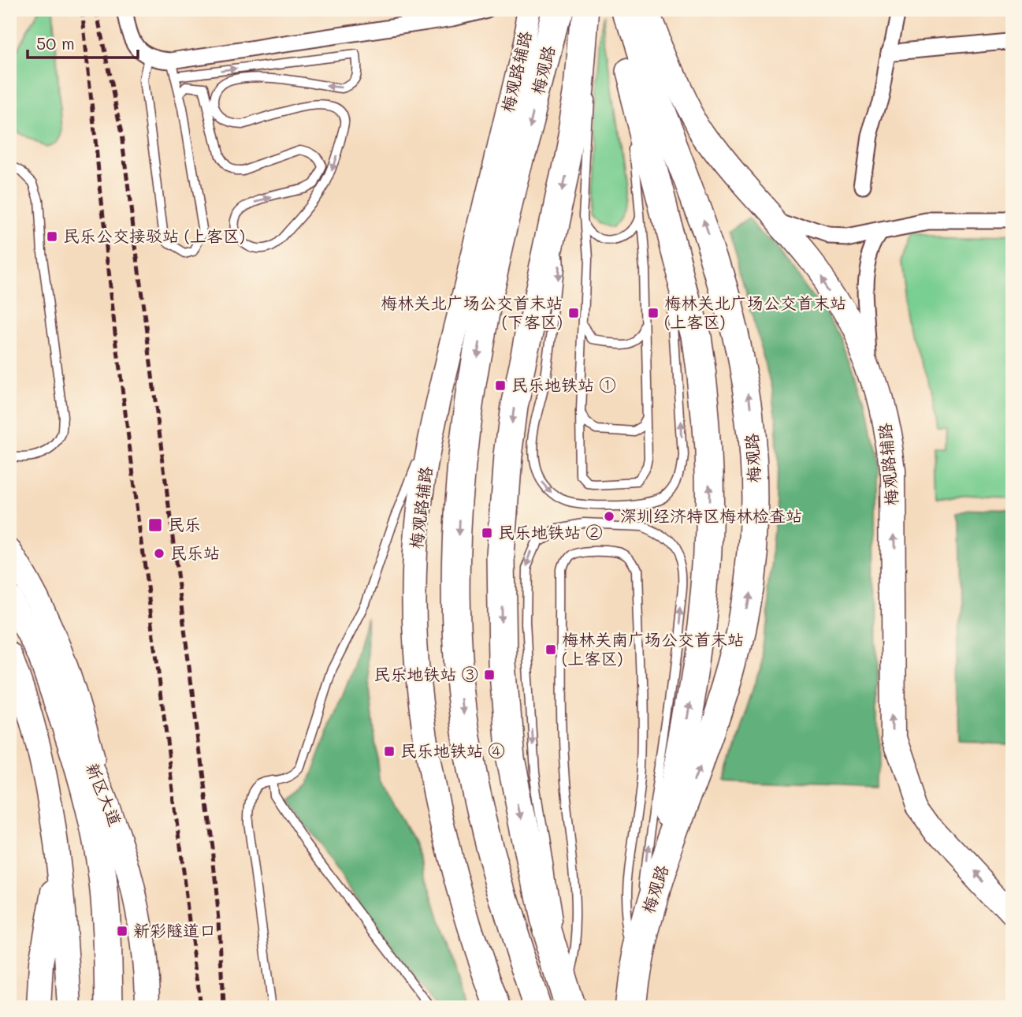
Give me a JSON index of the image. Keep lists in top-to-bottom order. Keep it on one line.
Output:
{"streets":{"highway":["梅观路"],"main road":["梅观路辅路","新区大道"]},"one_way":["梅观路辅路"],"places":{"transit":["民乐公交接驳站 (上客区)","梅林关北广场公交首末站 (下客区)","梅林关北广场公交首末站 (上客区)","民乐地铁站 ①","民乐","民乐地铁站 ②","梅林关南广场公交首末站 (上客区)","民乐地铁站 ③","民乐地铁站 ④","新彩隧道口"],"other":["深圳经济特区梅林检查站","民乐站"]},"scale_bar":"50 m"}
